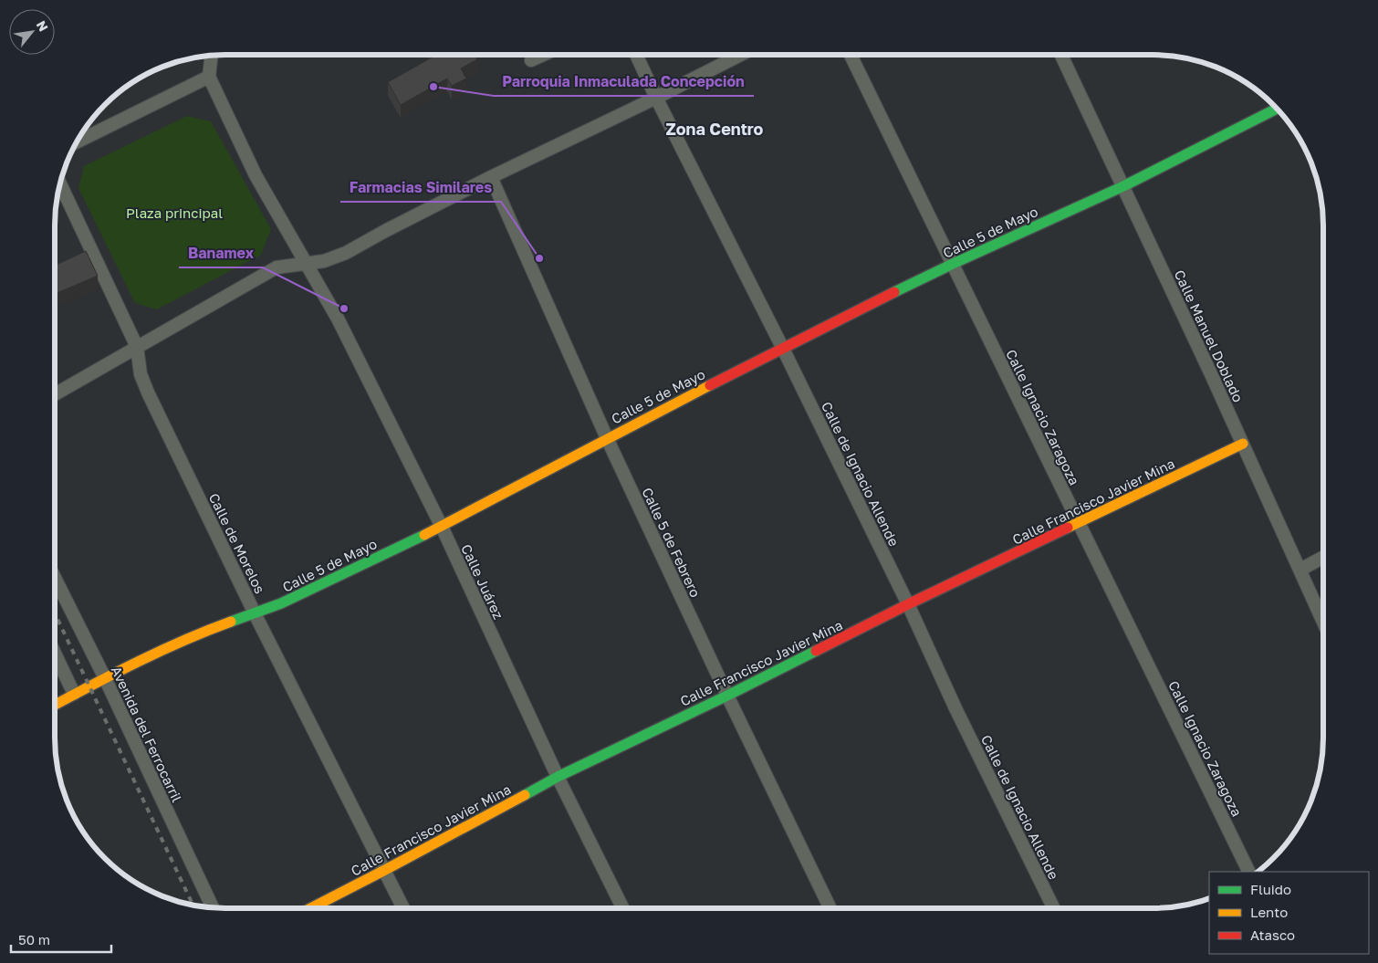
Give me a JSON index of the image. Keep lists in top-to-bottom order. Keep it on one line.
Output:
{"streets":{"street":["Calle 5 de Mayo","Calle Manuel Doblado","Calle Ignacio Zaragoza","Calle de Ignacio Allende","Calle Francisco Javier Mina","Calle 5 de Febrero","Calle de Morelos","Calle Juárez","Avenida del Ferrocarril"]},"crossings":[["Calle 5 de Mayo","Calle Manuel Doblado"],["Calle 5 de Mayo","Calle Ignacio Zaragoza"],["Calle 5 de Mayo","Calle de Ignacio Allende"],["Calle 5 de Mayo","Calle 5 de Febrero"],["Calle 5 de Mayo","Calle de Morelos"],["Calle 5 de Mayo","Calle Juárez"],["Calle 5 de Mayo","Avenida del Ferrocarril"],["Calle Manuel Doblado","Calle Francisco Javier Mina"],["Calle Ignacio Zaragoza","Calle Francisco Javier Mina"],["Calle de Ignacio Allende","Calle Francisco Javier Mina"],["Calle Francisco Javier Mina","Calle 5 de Febrero"],["Calle Francisco Javier Mina","Calle de Morelos"],["Calle Francisco Javier Mina","Calle Juárez"]],"districts":["Zona Centro"],"parks":["Plaza principal"],"places":["Parroquia Inmaculada Concepción","Farmacias Similares","Banamex"],"legend":["Fluido","Lento","Atasco"],"scale_bar":"50 m","north":"top right"}
